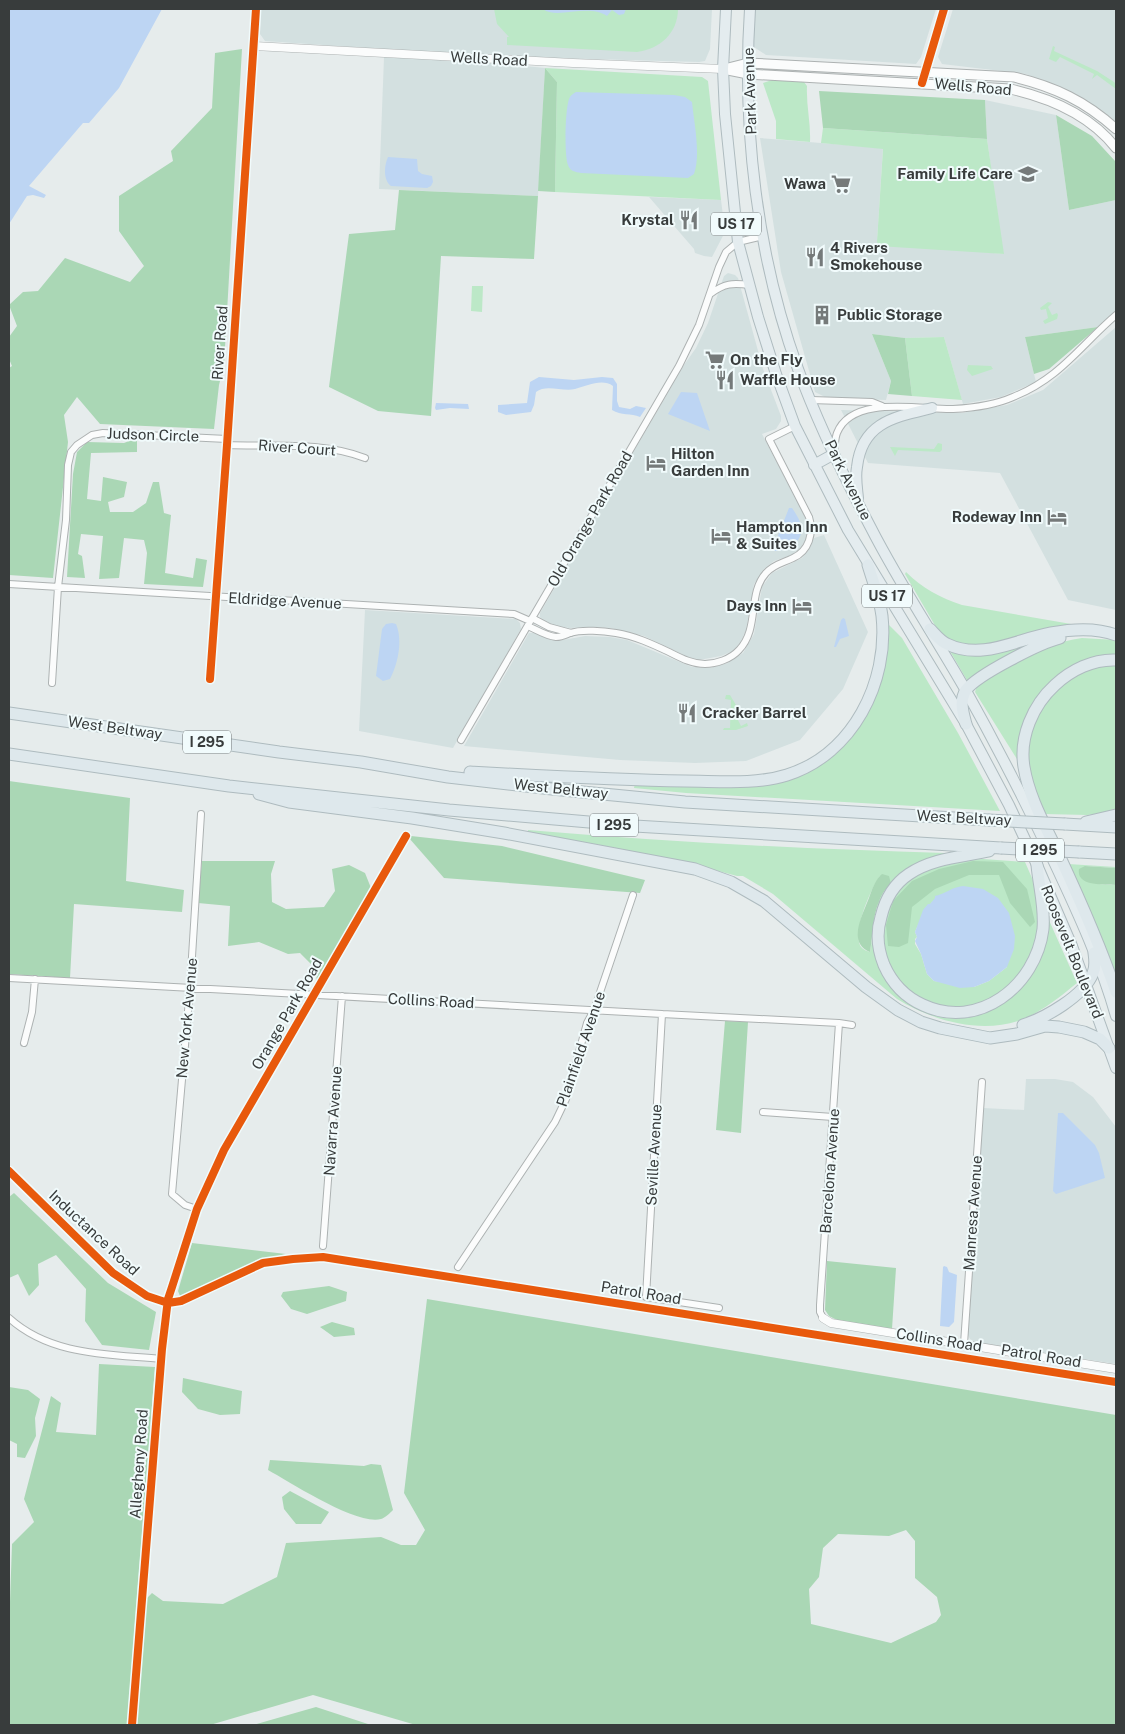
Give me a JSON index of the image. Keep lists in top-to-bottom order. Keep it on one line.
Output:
{"streets":{"highway":["Park Avenue","US 17","West Beltway","I 295","Roosevelt Boulevard"],"main road":["Wells Road"],"street":["River Road","Judson Circle","River Court","Old Orange Park Road","Eldridge Avenue","Collins Road","Orange Park Road","New York Avenue","Plainfield Avenue","Navarra Avenue","Seville Avenue","Barcelona Avenue","Manresa Avenue","Inductance Road","Patrol Road","Allegheny Road"]},"crossings":[["Wells Road","Park Avenue"],["Wells Road","River Road"],["Park Avenue","US 17"],["Park Avenue","Old Orange Park Road"],["Park Avenue","Eldridge Avenue"],["Park Avenue","Roosevelt Boulevard"],["US 17","Roosevelt Boulevard"],["River Road","Judson Circle"],["River Road","River Court"],["River Road","Eldridge Avenue"],["Judson Circle","River Court"],["Judson Circle","Eldridge Avenue"],["Old Orange Park Road","Eldridge Avenue"],["Collins Road","Orange Park Road"],["Collins Road","New York Avenue"],["Collins Road","Plainfield Avenue"],["Collins Road","Navarra Avenue"],["Collins Road","Seville Avenue"],["Collins Road","Barcelona Avenue"],["Collins Road","Manresa Avenue"],["Orange Park Road","New York Avenue"],["Orange Park Road","Allegheny Road"],["New York Avenue","Allegheny Road"],["Inductance Road","Patrol Road"],["Inductance Road","Allegheny Road"],["Patrol Road","Allegheny Road"]],"places":{"school or university":["Family Life Care"],"supermarket":["Wawa","On the Fly"],"restaurant":["Krystal","4 Rivers Smokehouse","Waffle House","Cracker Barrel"],"building":["Public Storage"],"hotel":["Hilton Garden Inn","Rodeway Inn","Hampton Inn & Suites","Days Inn"]}}
